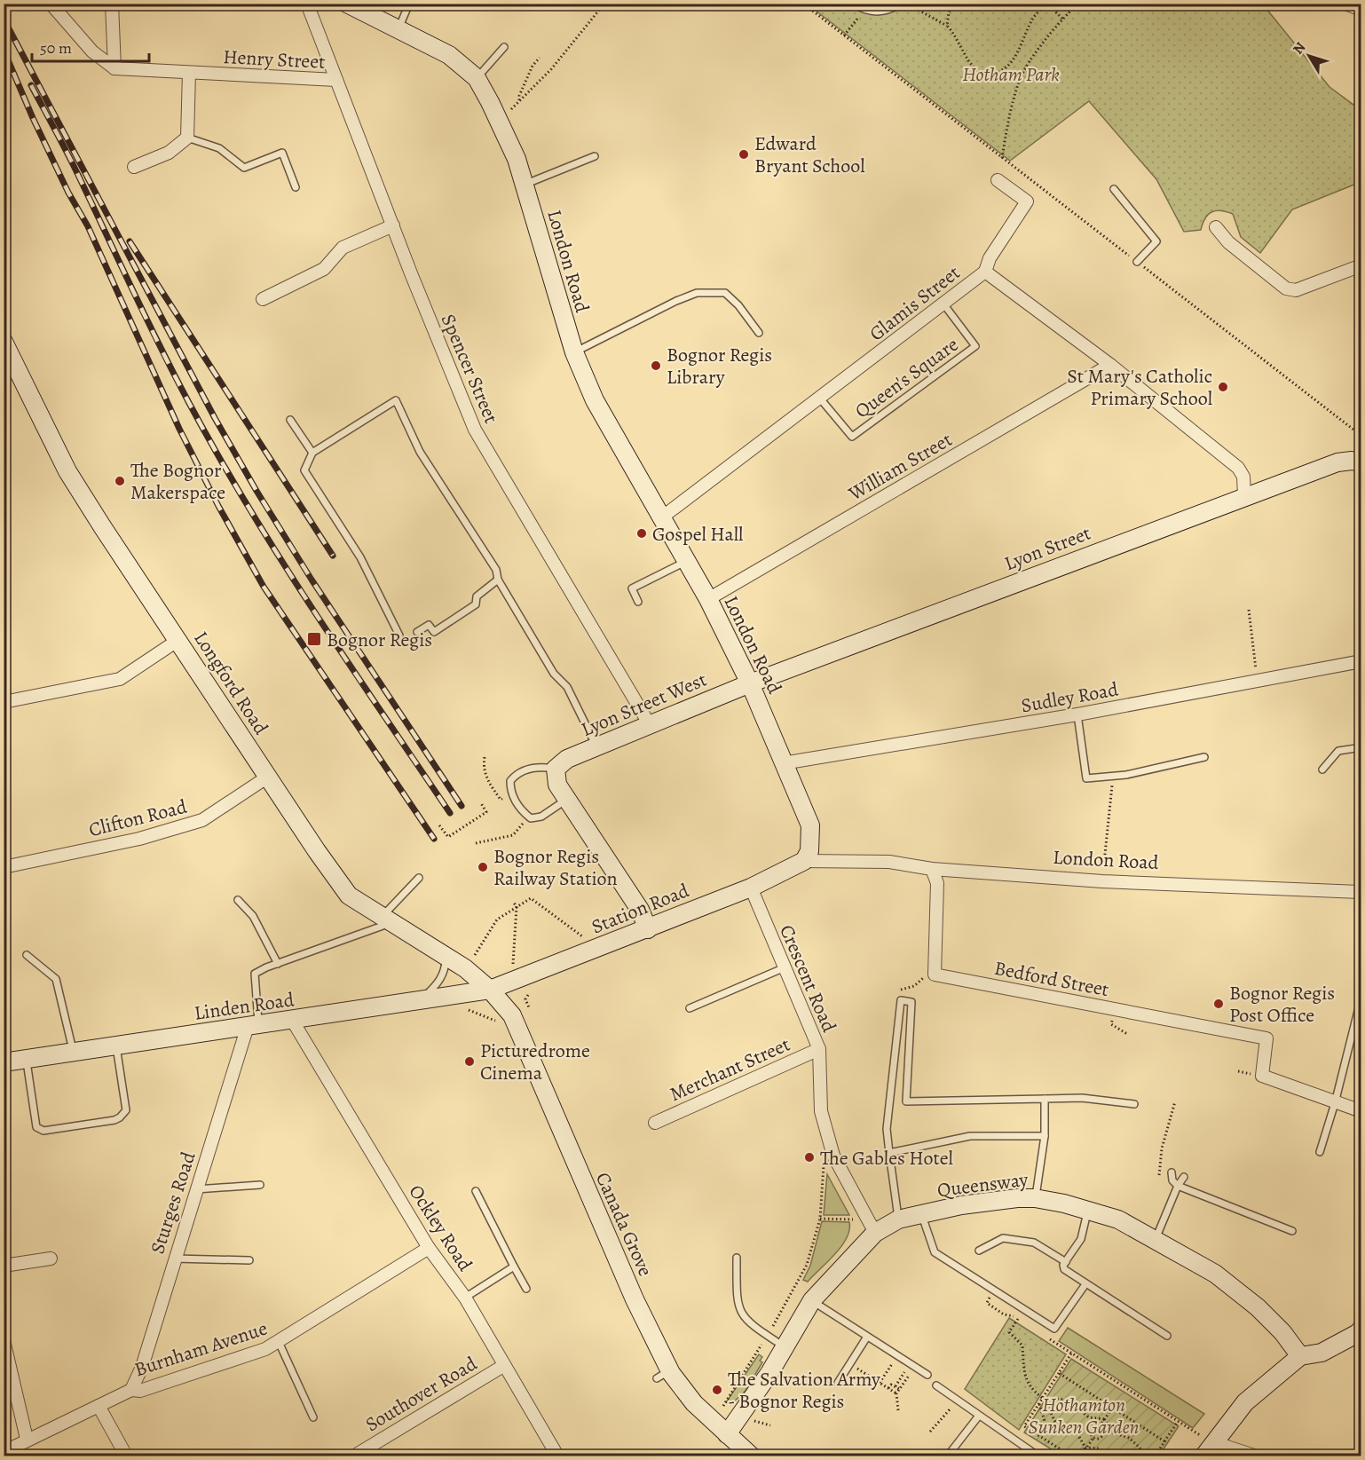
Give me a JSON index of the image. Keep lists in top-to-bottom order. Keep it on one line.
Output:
{"streets":{"street":["Henry Street","London Road","Glamis Street","Spencer Street","William Street","Lyon Street","Longford Road","Sudley Road","Lyon Street West","Clifton Road","Station Road","Crescent Road","Bedford Street","Linden Road","Merchant Street","Queensway","Sturges Road","Canada Grove","Ockley Road","Burnham Avenue","Southover Road"],"lane":["Queen's Square"]},"crossings":[["Henry Street","Spencer Street"],["London Road","Glamis Street"],["London Road","William Street"],["London Road","Lyon Street"],["London Road","Sudley Road"],["London Road","Lyon Street West"],["London Road","Station Road"],["London Road","Bedford Street"],["Glamis Street","Queen's Square"],["Glamis Street","William Street"],["Glamis Street","Lyon Street"],["Spencer Street","Lyon Street West"],["Lyon Street","Lyon Street West"],["Longford Road","Clifton Road"],["Longford Road","Station Road"],["Longford Road","Linden Road"],["Longford Road","Canada Grove"],["Station Road","Crescent Road"],["Station Road","Linden Road"],["Station Road","Canada Grove"],["Crescent Road","Merchant Street"],["Crescent Road","Queensway"],["Linden Road","Sturges Road"],["Linden Road","Canada Grove"],["Linden Road","Ockley Road"],["Queensway","Canada Grove"],["Sturges Road","Burnham Avenue"],["Ockley Road","Burnham Avenue"],["Ockley Road","Southover Road"]],"parks":["Hotham Park","Hothamton Sunken Garden"],"places":{"other":["Edward Bryant School","Bognor Regis Library","St Mary's Catholic Primary School","The Bognor Makerspace","Gospel Hall","Bognor Regis Railway Station","Bognor Regis Post Office","Picturedrome Cinema","The Gables Hotel","The Salvation Army - Bognor Regis"],"transit":["Bognor Regis"]},"scale_bar":"50 m","north":"top left"}
